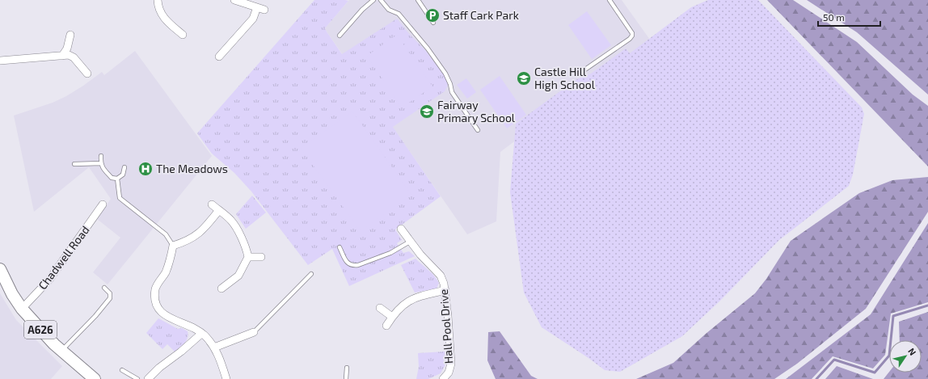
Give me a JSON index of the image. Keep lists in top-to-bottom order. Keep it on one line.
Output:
{"streets":{"main road":["A626"],"street":["Chadwell Road","Hall Pool Drive"]},"crossings":[["Chadwell Road","A626"]],"places":{"parking":["Staff Cark Park"],"school or university":["Castle Hill High School","Fairway Primary School"],"hospital":["The Meadows"]},"scale_bar":"50 m","north":"top right"}
